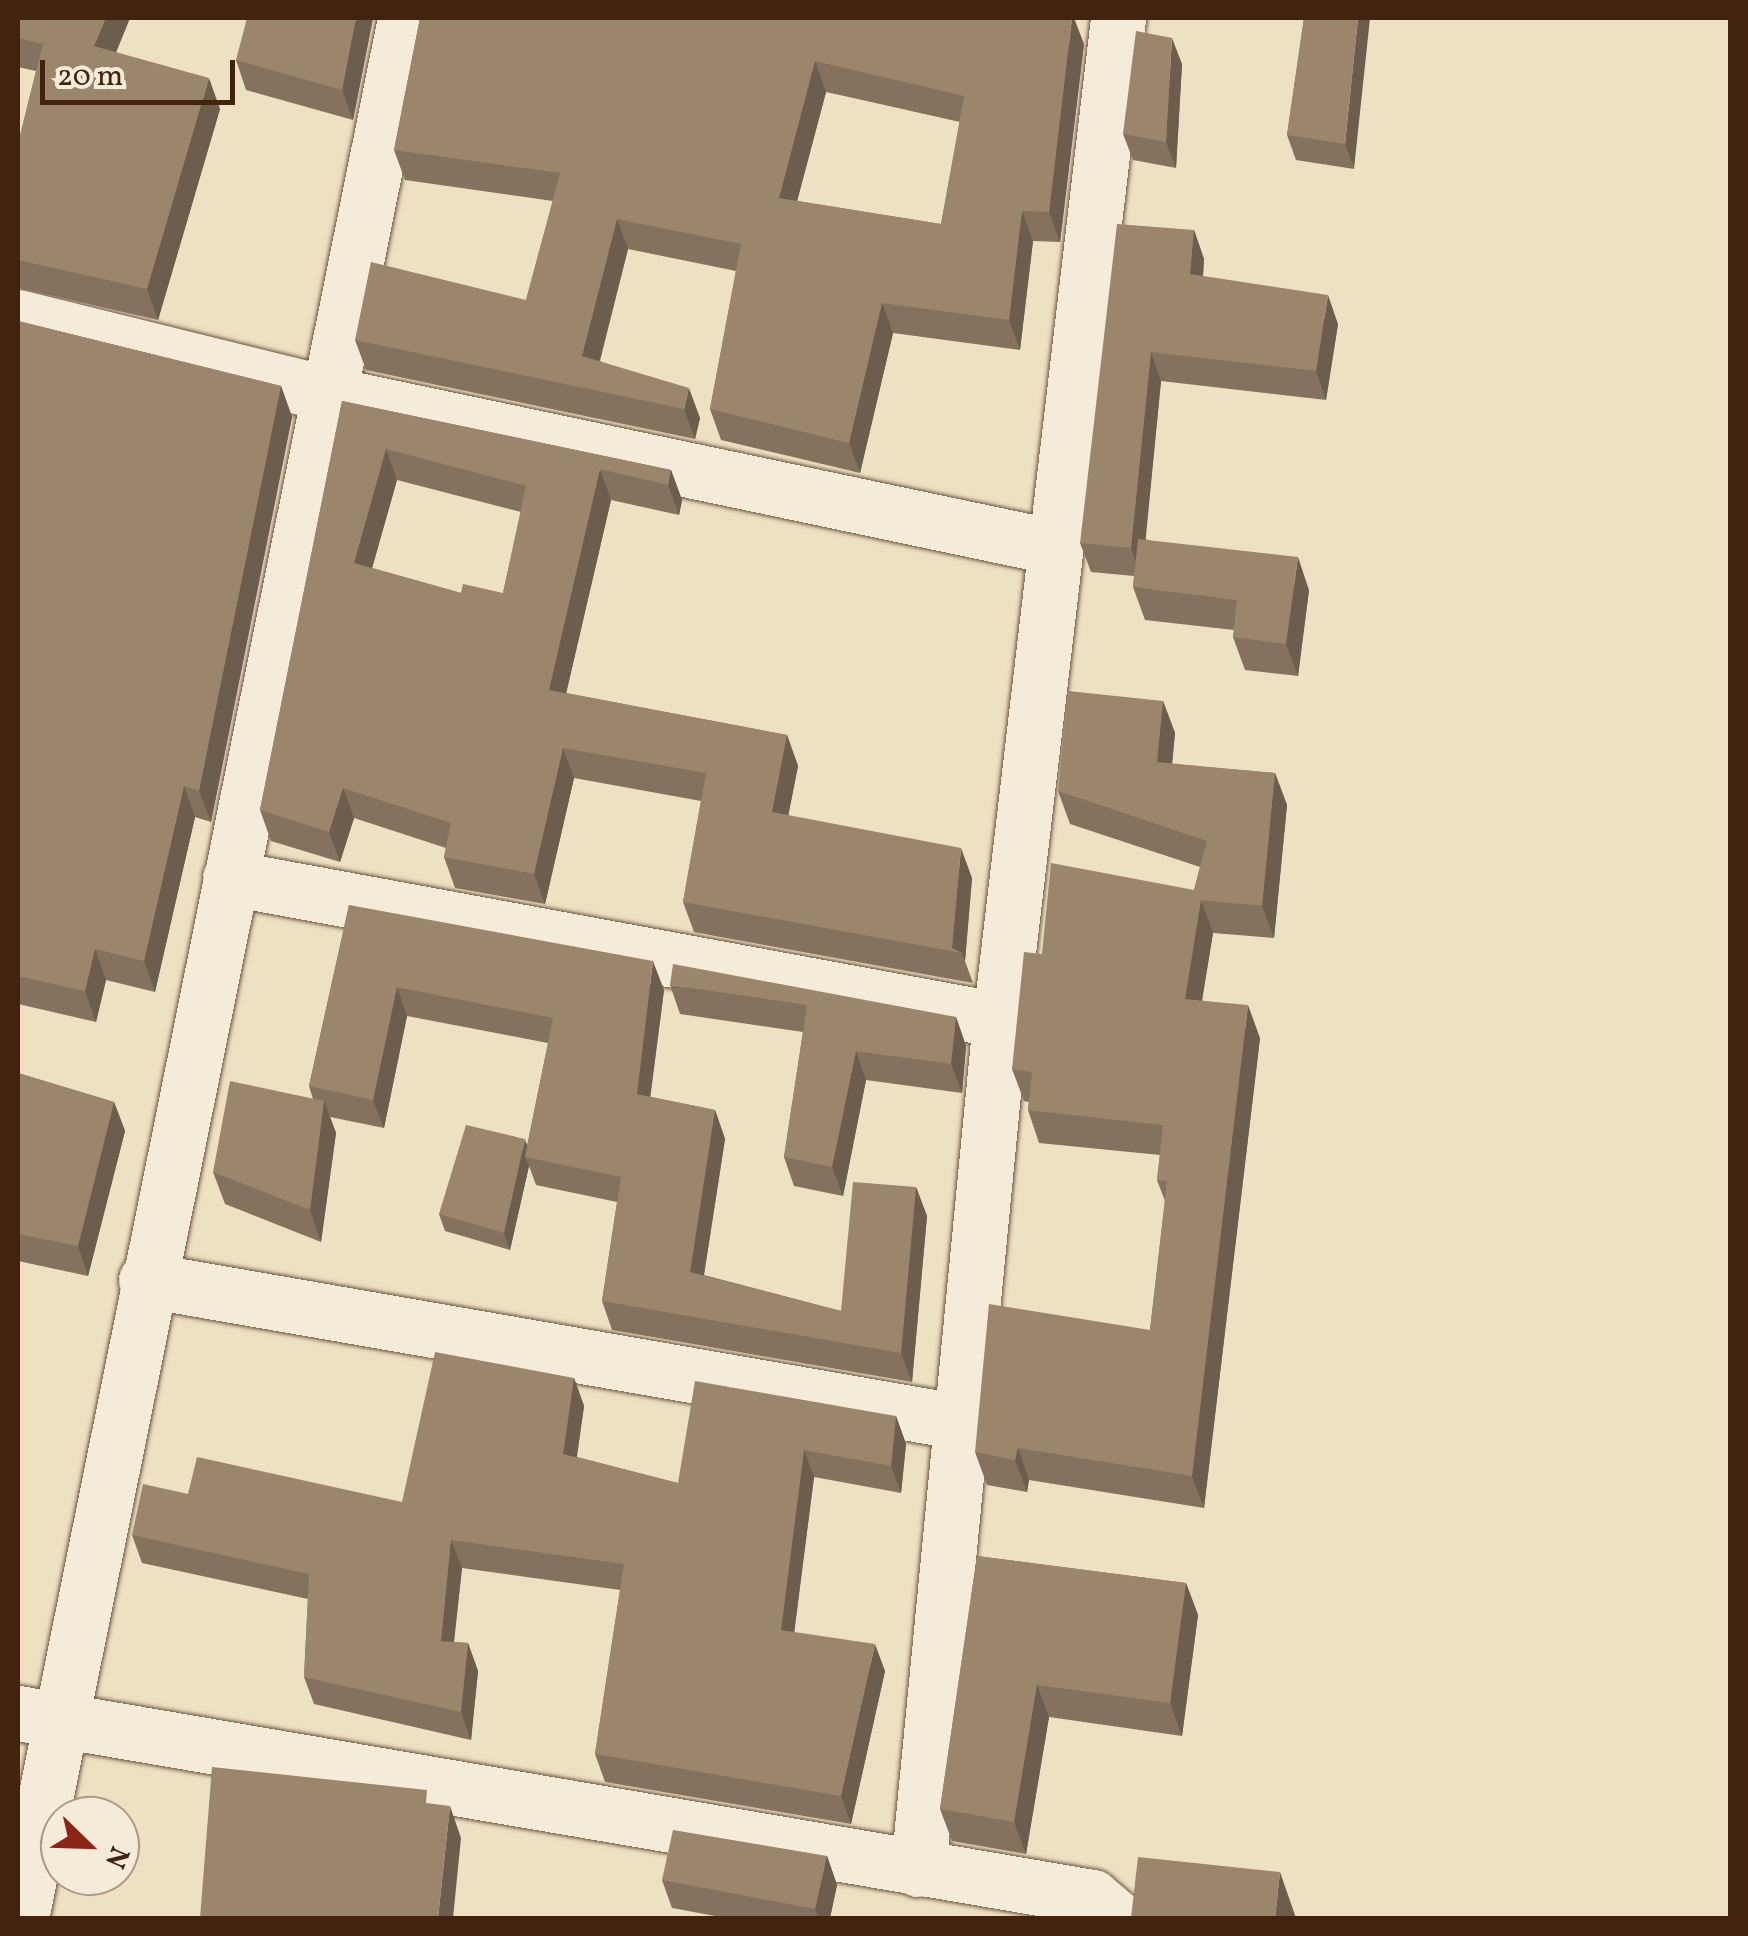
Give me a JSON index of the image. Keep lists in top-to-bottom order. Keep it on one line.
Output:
{"scale_bar":"20 m","north":"bottom right"}
